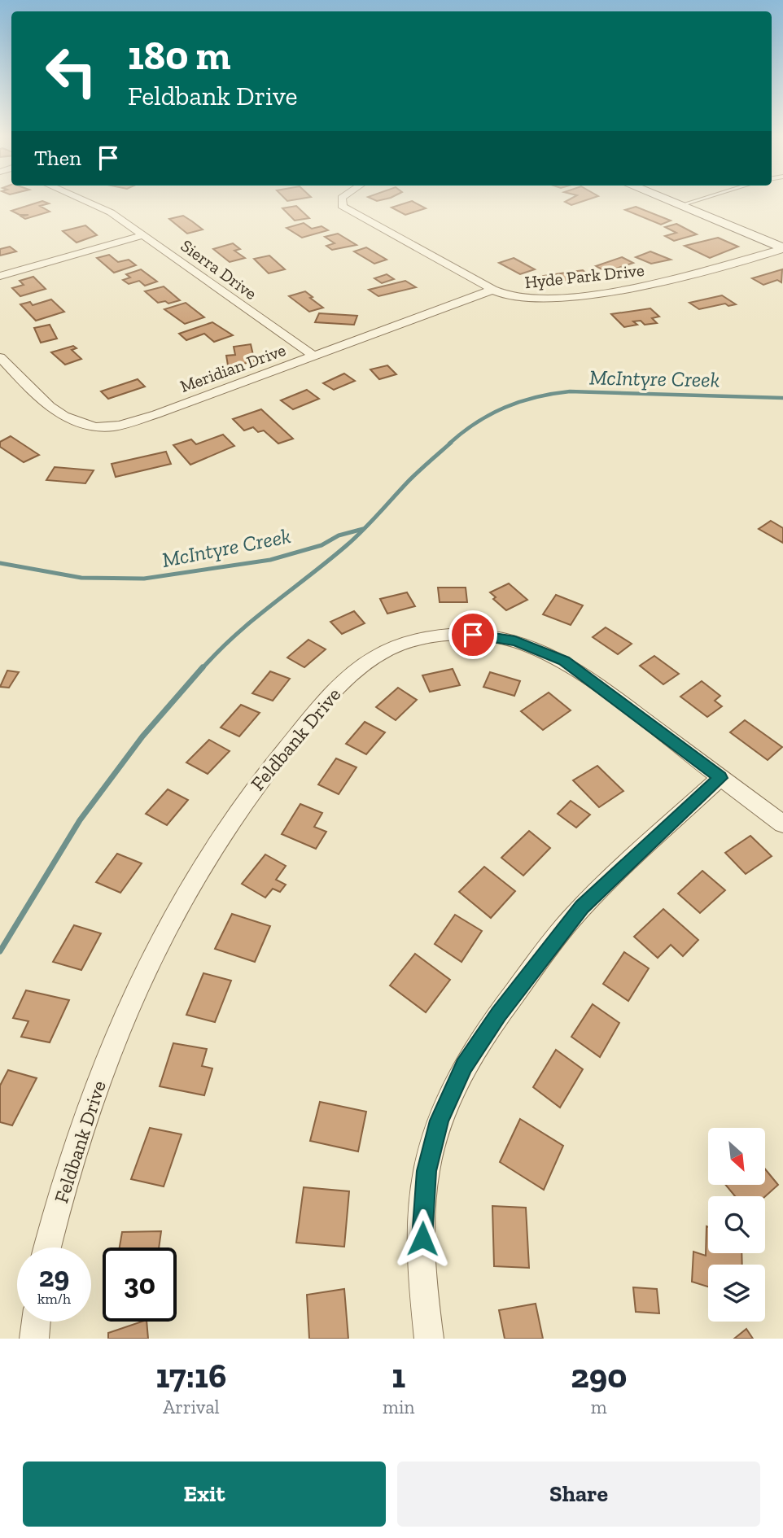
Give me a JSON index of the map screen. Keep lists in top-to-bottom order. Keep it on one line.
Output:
{"streets":{"street":["Sierra Drive","Hyde Park Drive","Meridian Drive","Feldbank Drive"]},"crossings":[["Sierra Drive","Meridian Drive"],["Hyde Park Drive","Meridian Drive"]],"water":["McIntyre Creek"],"north":"bottom right","page":{"turn":["180 m","Feldbank Drive"],"then":"Then","speed":"29 km/h","limit":"30","eta":["17:16","Arrival","1","min","290","m"],"buttons":["Exit","Share"]}}
